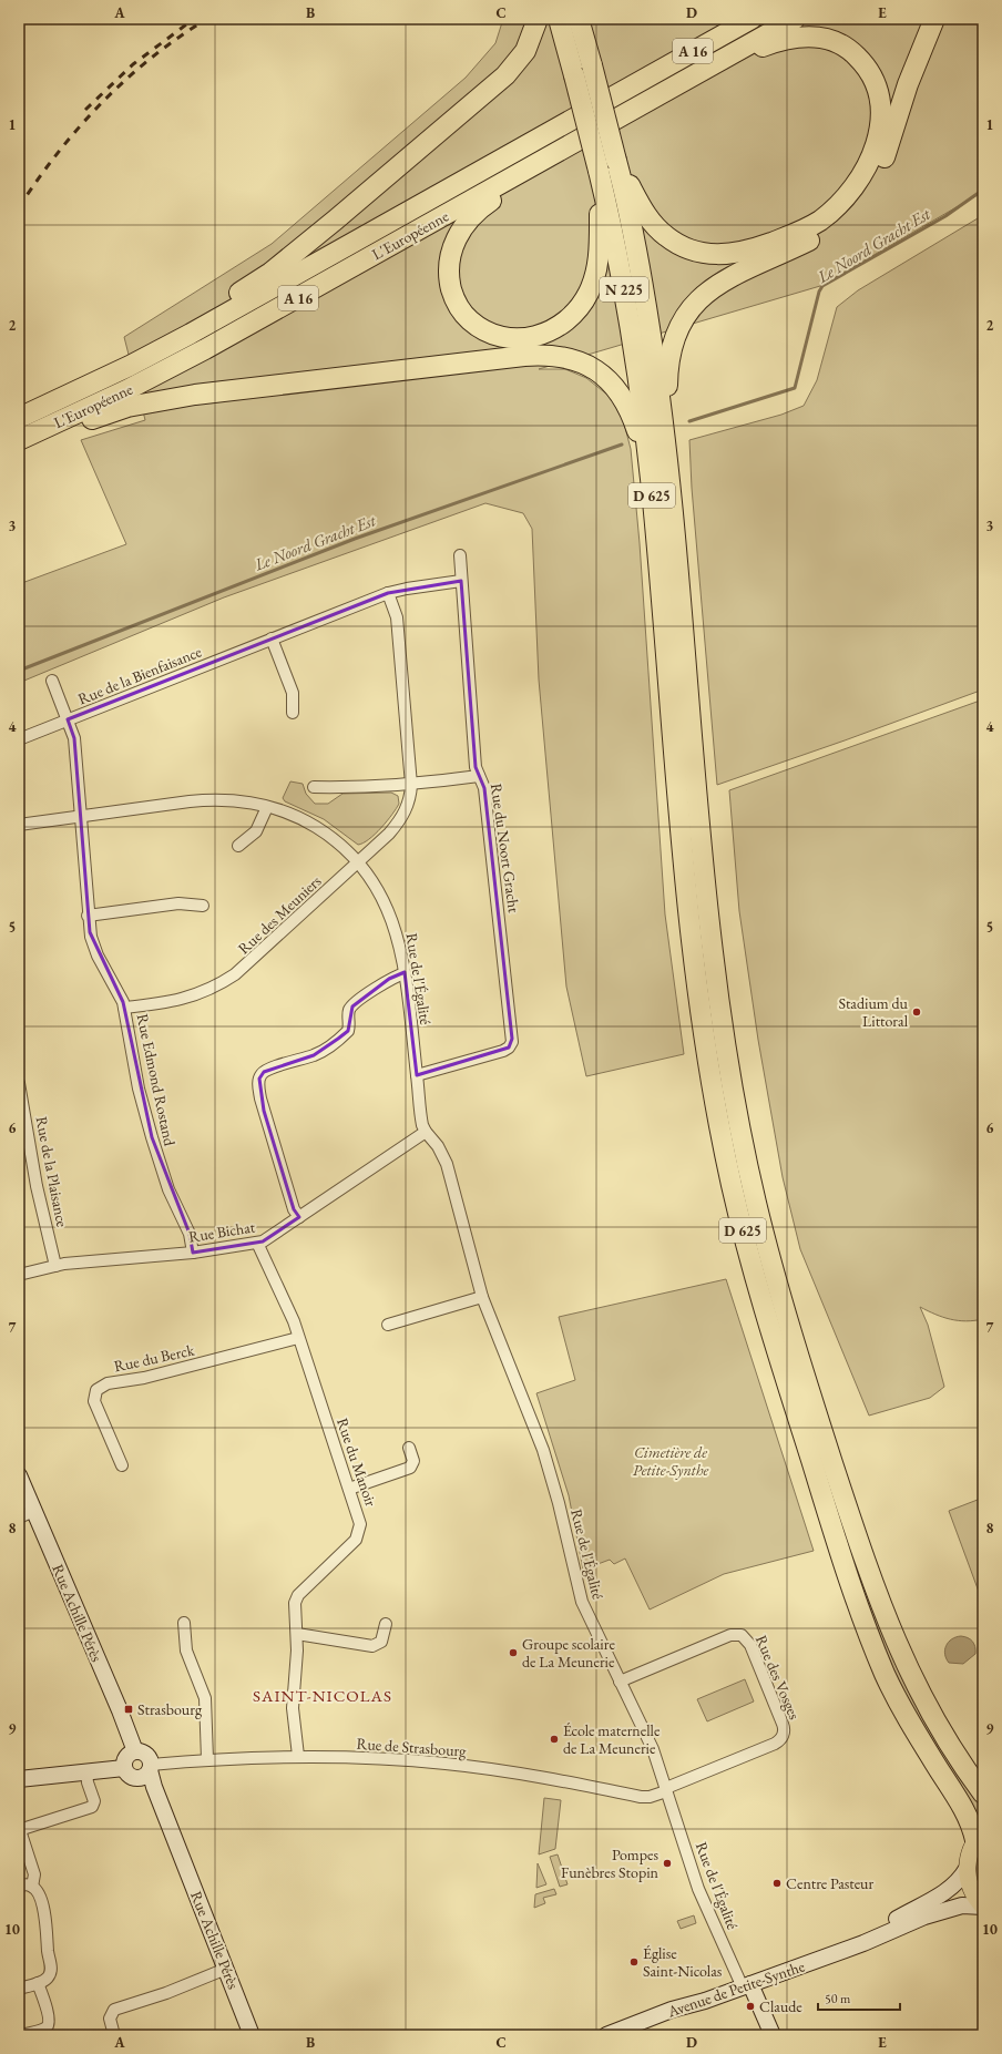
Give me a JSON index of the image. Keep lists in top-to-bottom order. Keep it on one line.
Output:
{"streets":{"highway":["A 16","L'Européenne","N 225","D 625"],"street":["Rue de la Bienfaisance","Rue du Noort Gracht","Rue des Meuniers","Rue de l'Égalité","Rue Edmond Rostand","Rue de la Plaisance","Rue Bichat","Rue du Berck","Rue du Manoir","Rue Achille Pérès","Rue des Vosges","Rue de Strasbourg","Avenue de Petite-Synthe"]},"crossings":[["N 225","D 625"],["Rue de la Bienfaisance","Rue du Noort Gracht"],["Rue de la Bienfaisance","Rue des Meuniers"],["Rue de la Bienfaisance","Rue Edmond Rostand"],["Rue du Noort Gracht","Rue de l'Égalité"],["Rue des Meuniers","Rue de l'Égalité"],["Rue des Meuniers","Rue Edmond Rostand"],["Rue de l'Égalité","Rue Edmond Rostand"],["Rue de l'Égalité","Rue Bichat"],["Rue de l'Égalité","Rue des Vosges"],["Rue de l'Égalité","Rue de Strasbourg"],["Rue de l'Égalité","Avenue de Petite-Synthe"],["Rue Edmond Rostand","Rue Bichat"],["Rue de la Plaisance","Rue Bichat"],["Rue Bichat","Rue du Manoir"],["Rue du Berck","Rue du Manoir"],["Rue du Manoir","Rue de Strasbourg"],["Rue Achille Pérès","Rue de Strasbourg"],["Rue des Vosges","Rue de Strasbourg"]],"districts":["SAINT-NICOLAS"],"water":["Le Noord Gracht Est"],"parks":["Cimetière de Petite-Synthe"],"places":{"other":["Stadium du Littoral","Groupe scolaire de La Meunerie","École maternelle de La Meunerie","Pompes Funèbres Stopin","Centre Pasteur","Église Saint-Nicolas","Claude"],"transit":["Strasbourg"]},"scale_bar":"50 m","grid":{"columns":["A","B","C","D","E"],"rows":["1","2","3","4","5","6","7","8","9","10"]}}
